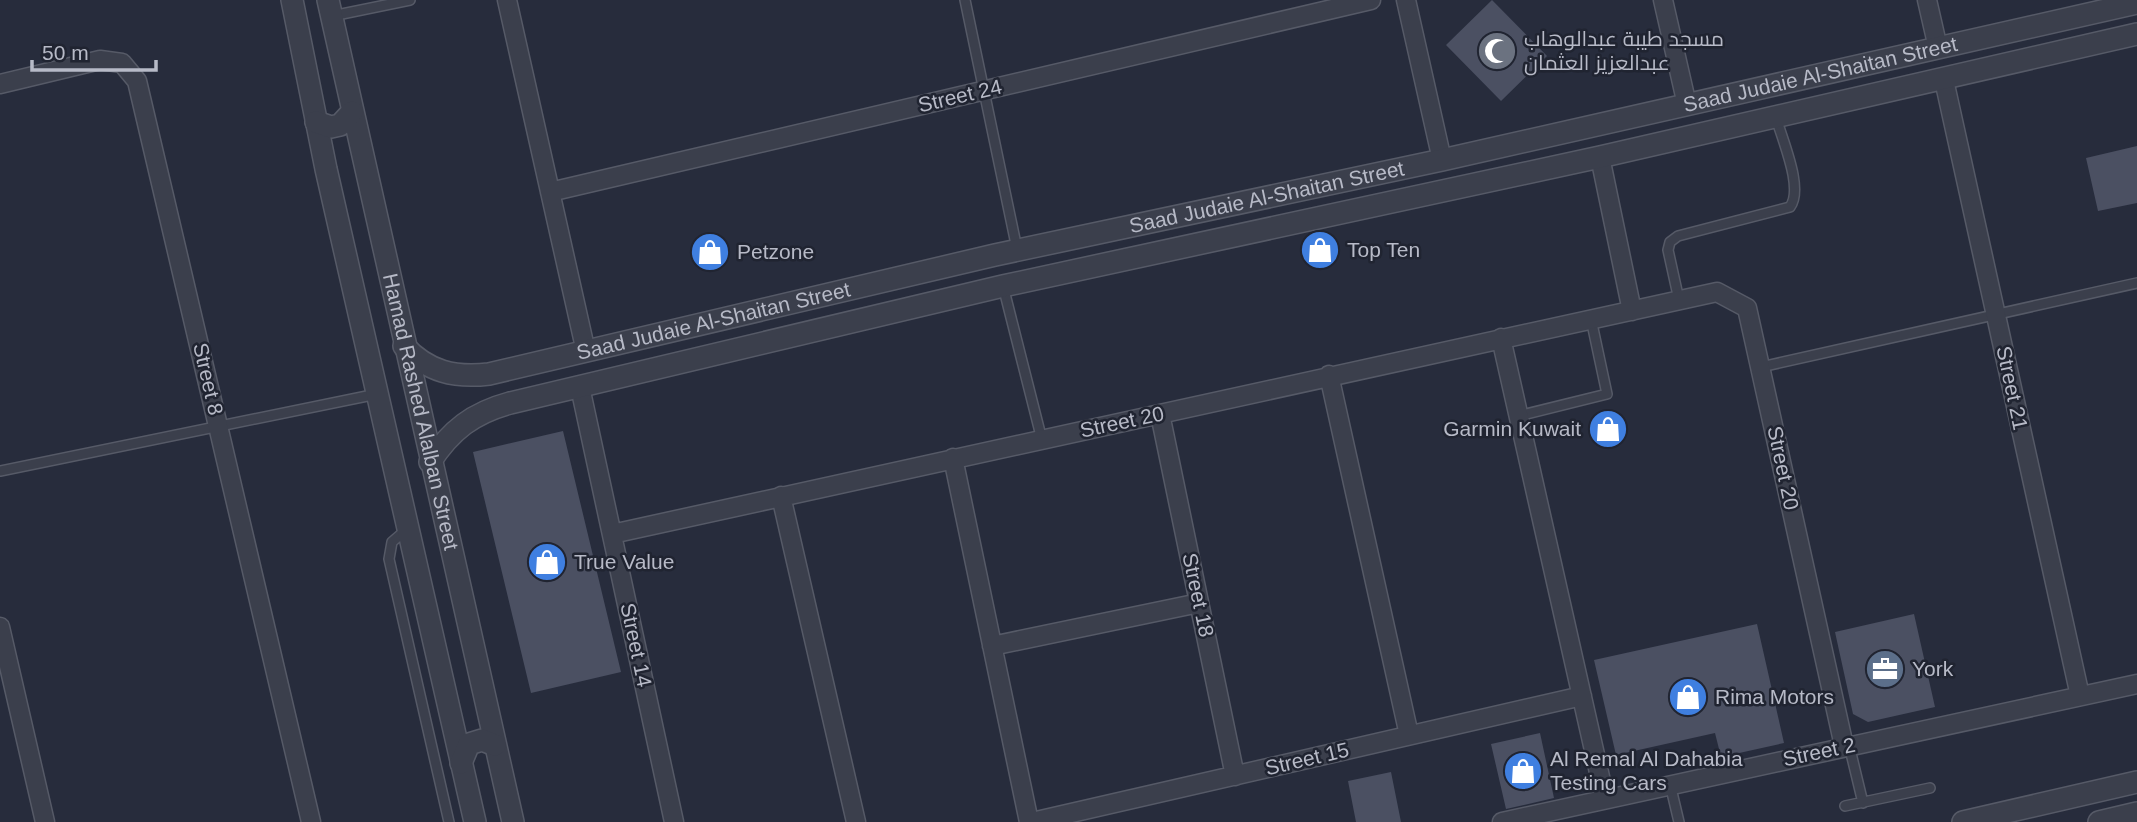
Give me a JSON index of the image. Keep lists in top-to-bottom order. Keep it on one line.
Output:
{"streets":{"street":["Saad Judaie Al-Shaitan Street","Street 24","Street 8","Street 21","Hamad Rashed Alalban Street","Street 20","Street 18","Street 14","Street 2","Street 15"]},"crossings":[["Saad Judaie Al-Shaitan Street","Street 21"],["Saad Judaie Al-Shaitan Street","Hamad Rashed Alalban Street"],["Saad Judaie Al-Shaitan Street","Street 14"],["Street 21","Street 2"],["Street 20","Street 18"],["Street 20","Street 14"],["Street 20","Street 2"],["Street 18","Street 15"]],"places":{"mosque":["مسجد طيبة عبدالوهاب عبدالعزيز العثمان"],"shop":["Top Ten","Petzone","Garmin Kuwait","True Value","Rima Motors","Al Remal Al Dahabia Testing Cars"],"office":["York"]},"scale_bar":"50 m"}
